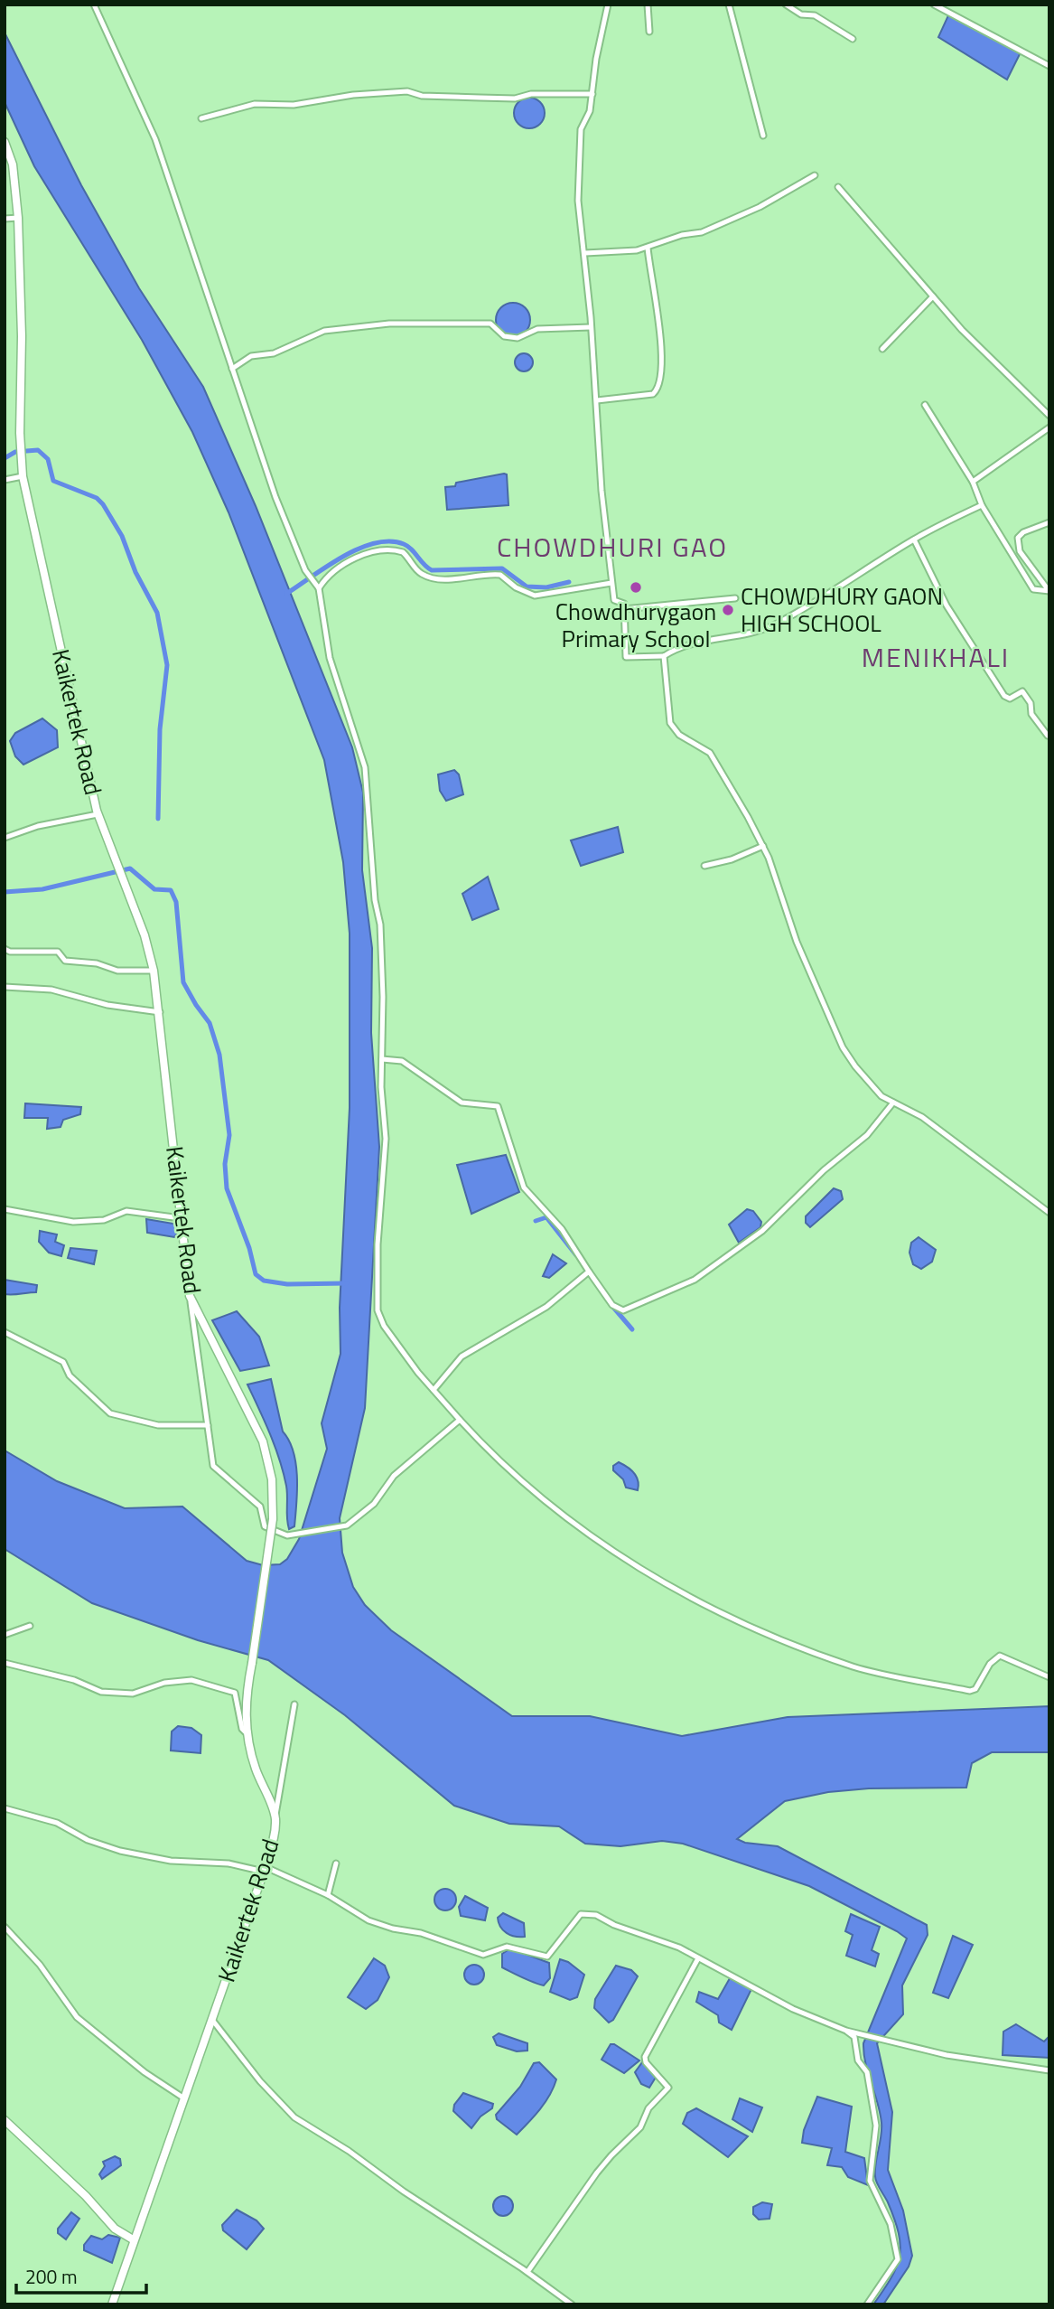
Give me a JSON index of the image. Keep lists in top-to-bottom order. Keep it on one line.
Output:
{"streets":{"main road":["Kaikertek Road"]},"districts":["CHOWDHURI GAO","MENIKHALI"],"places":["Chowdhurygaon Primary School","CHOWDHURY GAON HIGH SCHOOL"],"scale_bar":"200 m"}
